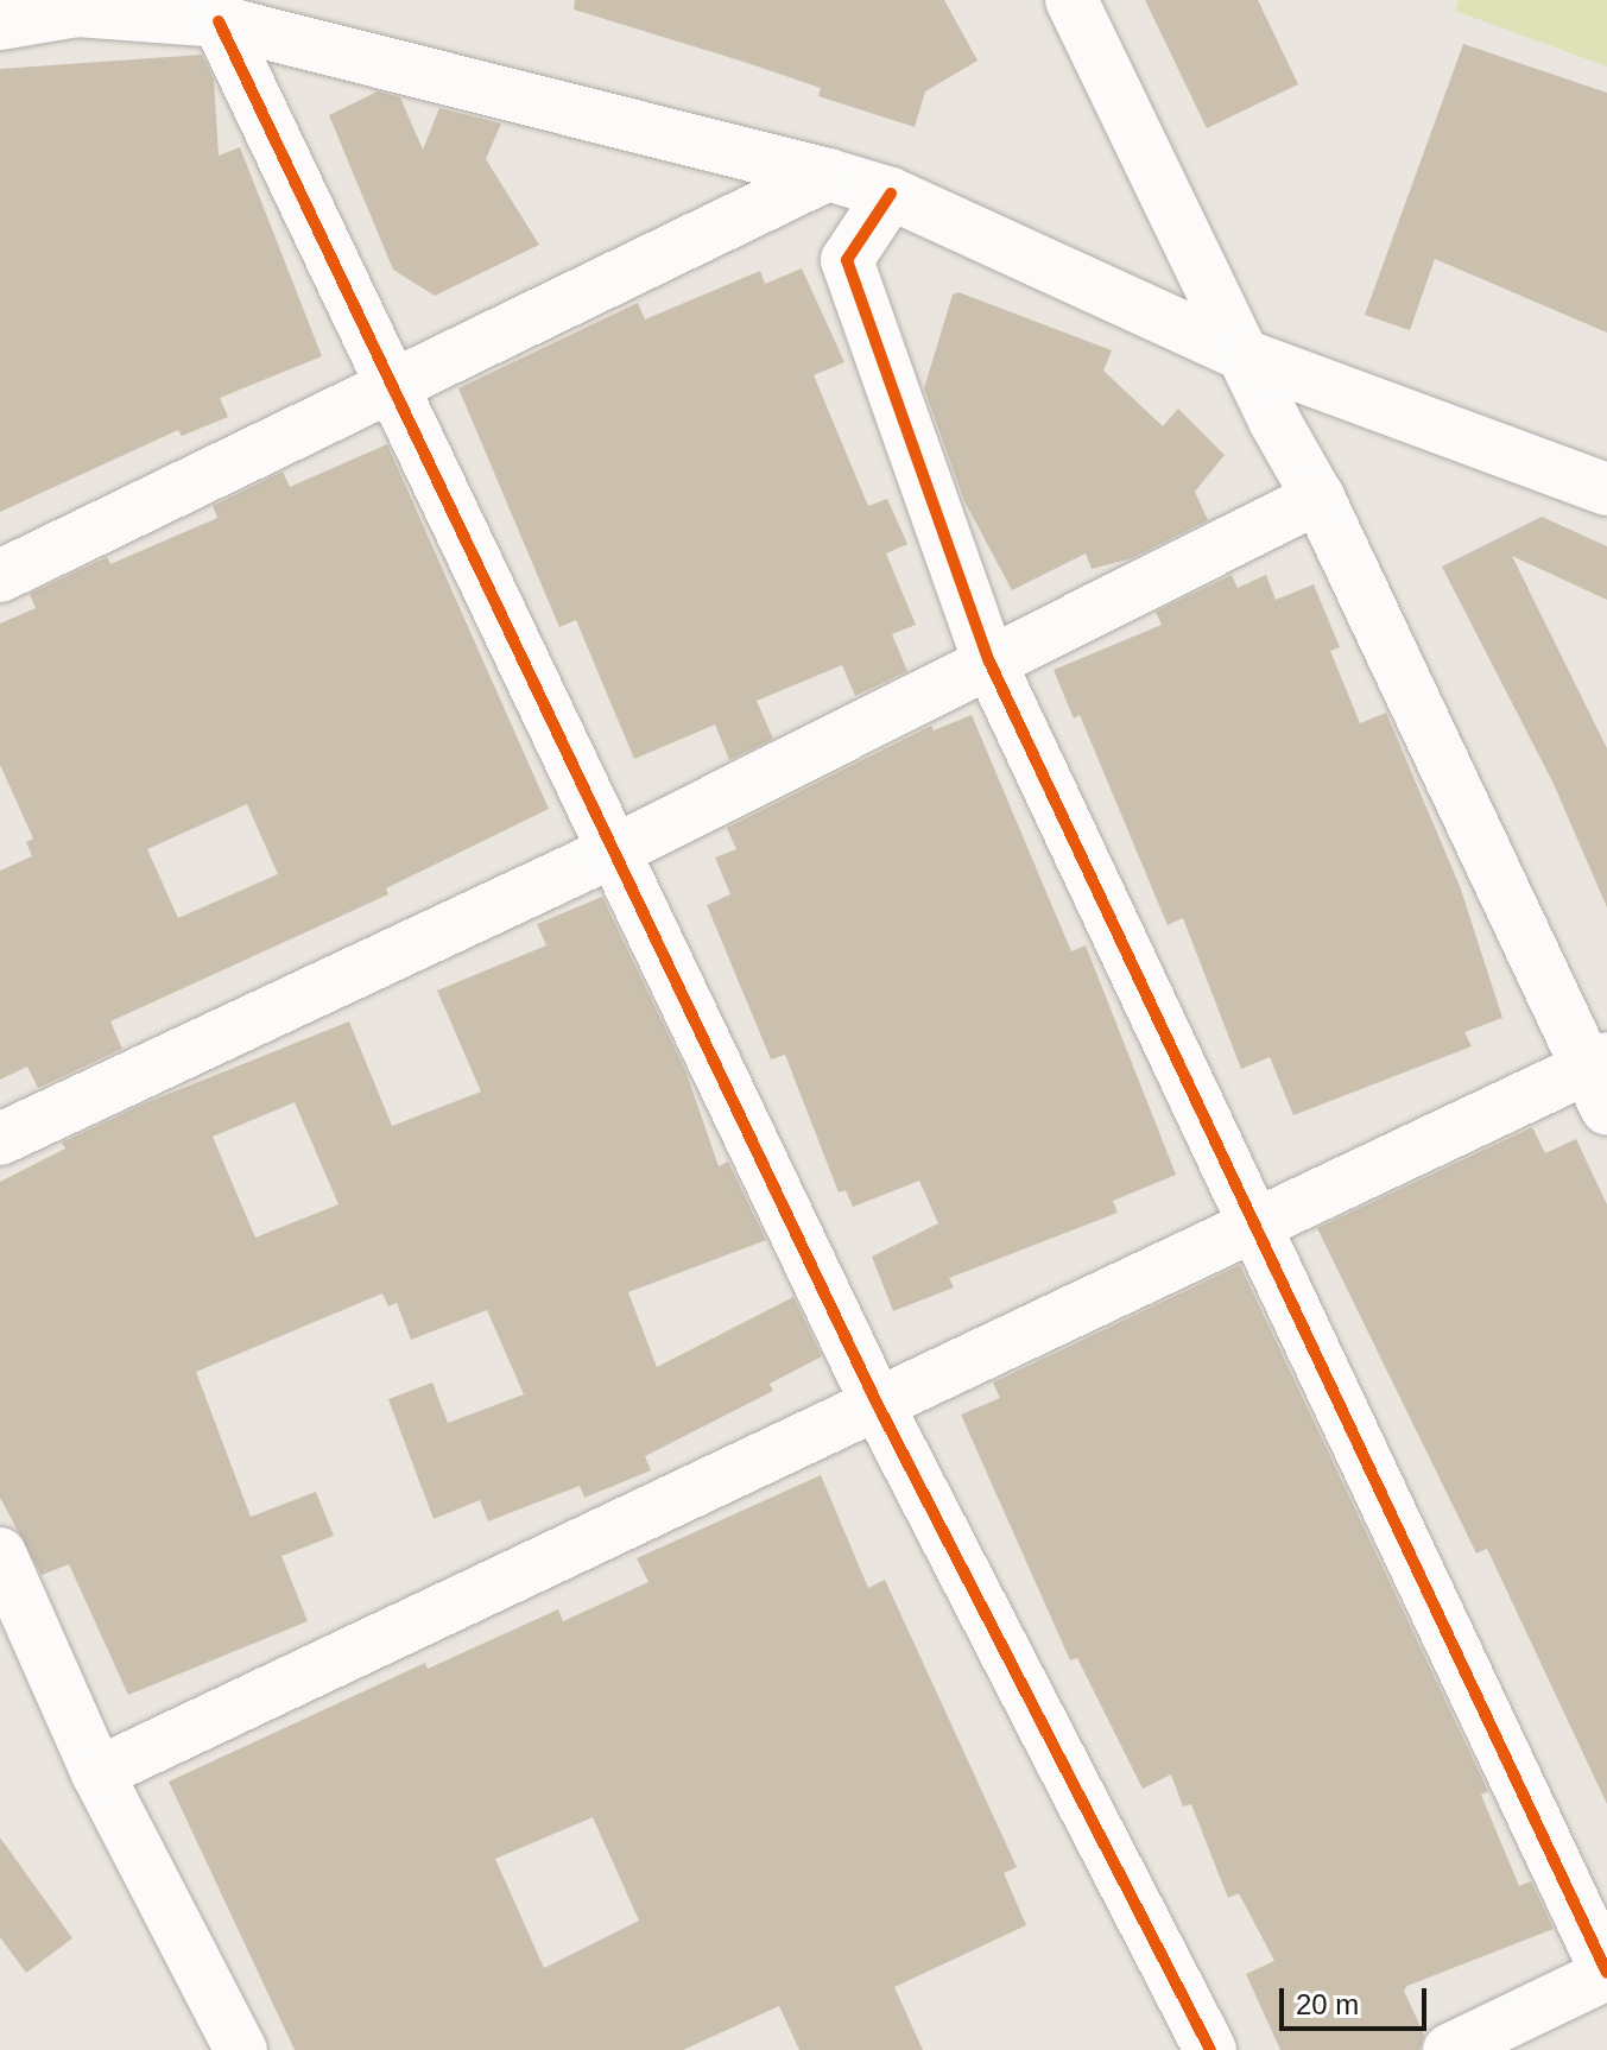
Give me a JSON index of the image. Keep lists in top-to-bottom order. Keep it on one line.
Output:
{"scale_bar":"20 m"}
